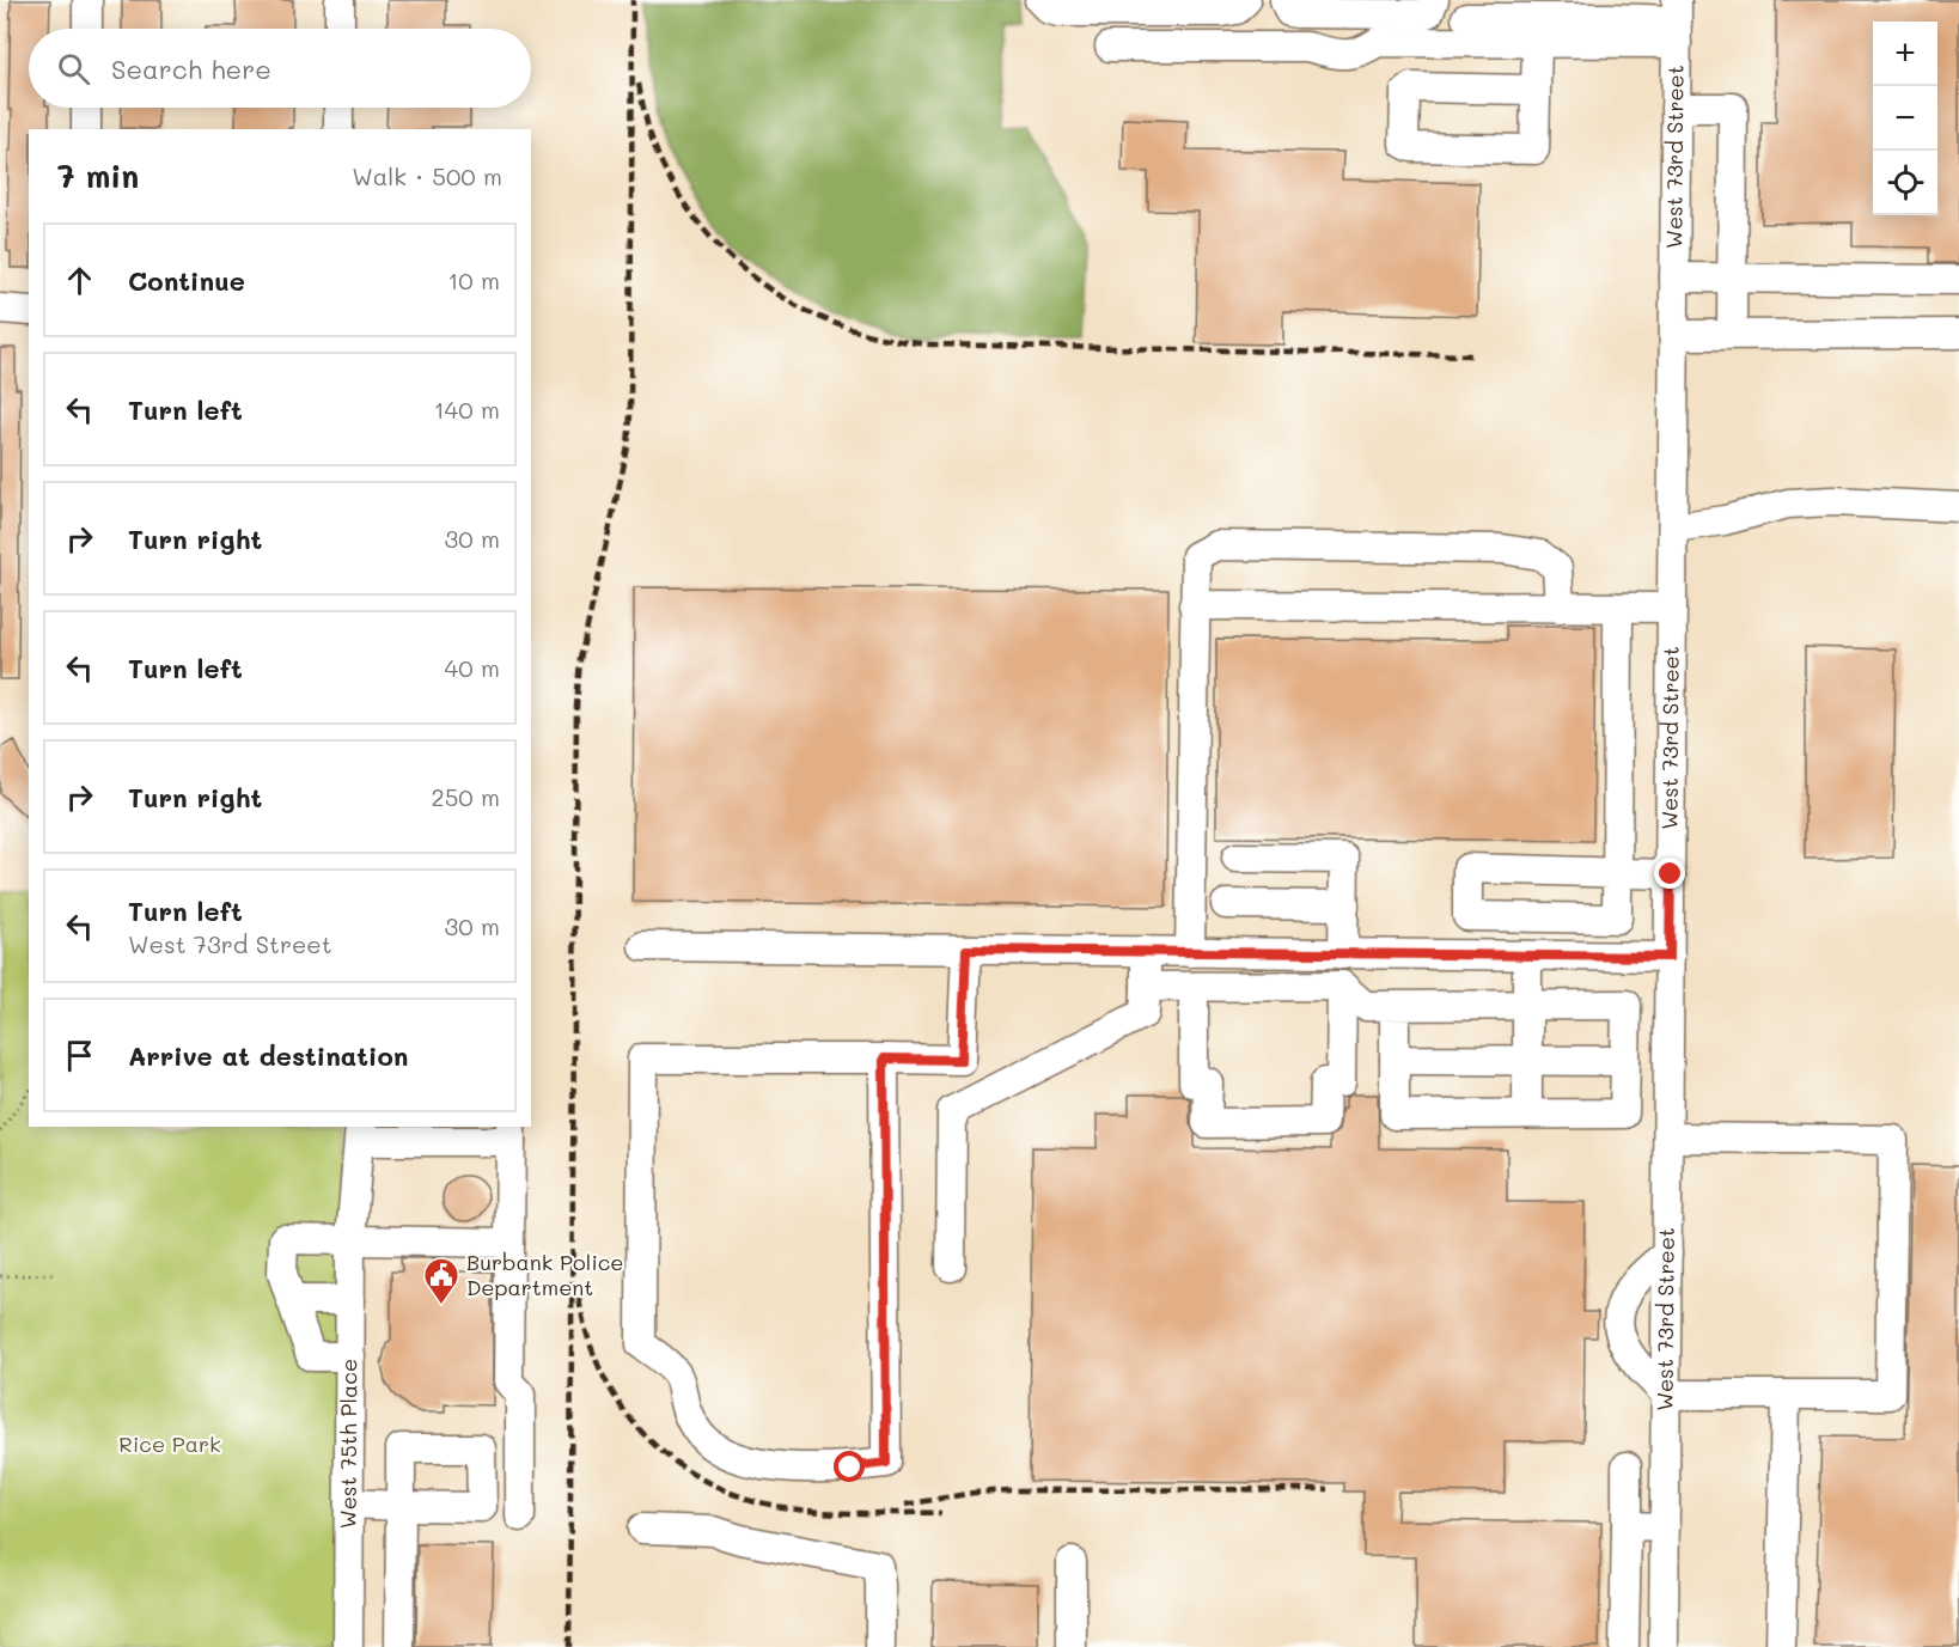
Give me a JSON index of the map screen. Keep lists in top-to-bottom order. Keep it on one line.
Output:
{"streets":{"street":["West 73rd Street","West 75th Place"]},"parks":["Rice Park"],"places":{"public building":["Burbank Police Department"]},"page":{"map_buttons":["+","−"],"search":"Search here","heading":["7 min","Walk · 500 m"],"list":[["Continue","10 m"],["Turn left","140 m"],["Turn right","30 m"],["Turn left","40 m"],["Turn right","250 m"],["Turn left","West 73rd Street","30 m"],"Arrive at destination"]}}
